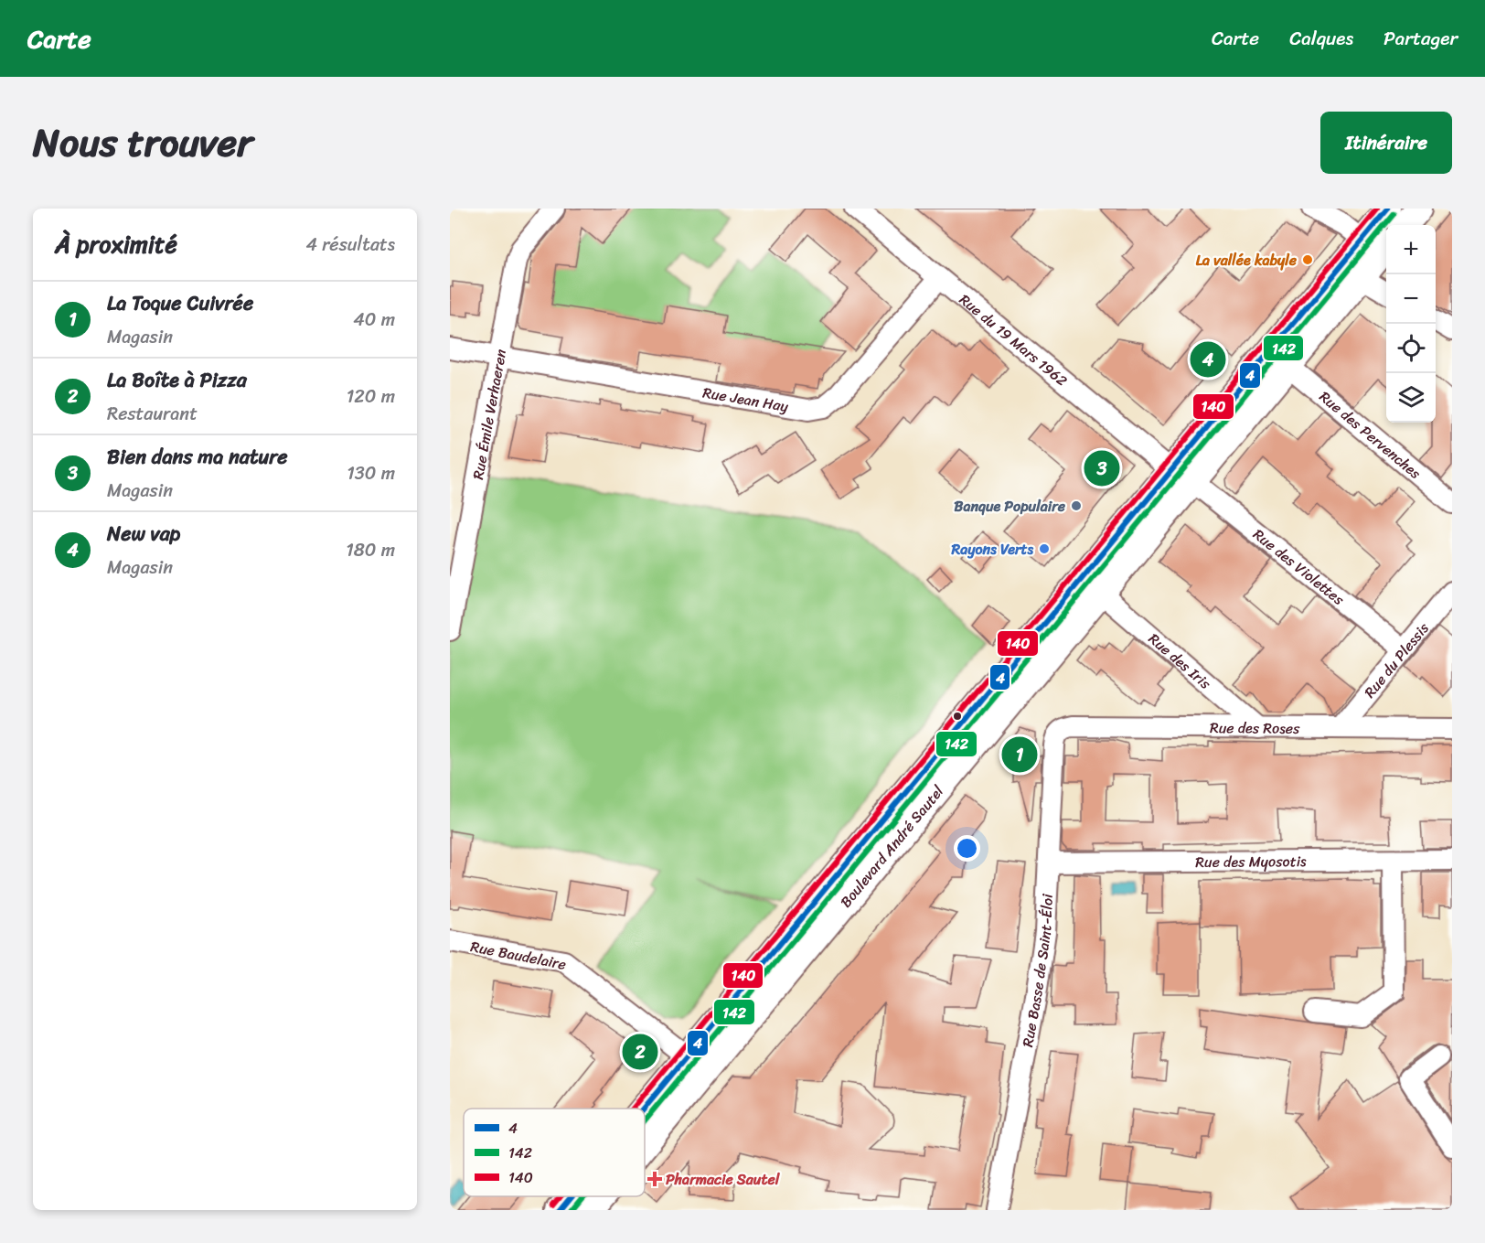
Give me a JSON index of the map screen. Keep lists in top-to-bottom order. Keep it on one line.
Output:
{"streets":{"main road":["Boulevard André Sautel"],"street":["Rue du 19 Mars 1962","Rue Jean Hay","Rue Émile Verhaeren","Rue des Pervenches","Rue des Violettes","Rue du Plessis","Rue des Iris","Rue des Roses","Rue des Myosotis","Rue Baudelaire","Rue Basse de Saint-Éloi"]},"crossings":[["Rue du 19 Mars 1962","Rue Jean Hay"],["Rue du 19 Mars 1962","Rue des Violettes"],["Rue du 19 Mars 1962","Boulevard André Sautel"],["Rue Jean Hay","Rue Émile Verhaeren"],["Rue des Pervenches","Boulevard André Sautel"],["Rue des Violettes","Rue du Plessis"],["Rue des Violettes","Boulevard André Sautel"],["Rue du Plessis","Rue des Roses"],["Rue des Iris","Rue des Roses"],["Rue des Iris","Boulevard André Sautel"],["Rue des Roses","Rue Basse de Saint-Éloi"],["Boulevard André Sautel","Rue Baudelaire"],["Rue des Myosotis","Rue Basse de Saint-Éloi"]],"places":{"other":["La vallée kabyle","Banque Populaire","Rayons Verts"],"health":["Pharmacie Sautel"]},"lines":["transit line 4","transit line 140","transit line 142"],"legend":["4","142","140"],"page":{"header":"Carte","nav":["Carte","Calques","Partager"],"title":"Nous trouver","buttons":"Itinéraire","heading":["À proximité","4 résultats"],"map_buttons":["+","−"],"list":[{"mark":"1","name":"La Toque Cuivrée","note":"Magasin","value":"40 m"},{"mark":"2","name":"La Boîte à Pizza","note":"Restaurant","value":"120 m"},{"mark":"3","name":"Bien dans ma nature","note":"Magasin","value":"130 m"},{"mark":"4","name":"New vap","note":"Magasin","value":"180 m"}],"pins":["4","3","1","2"]}}
